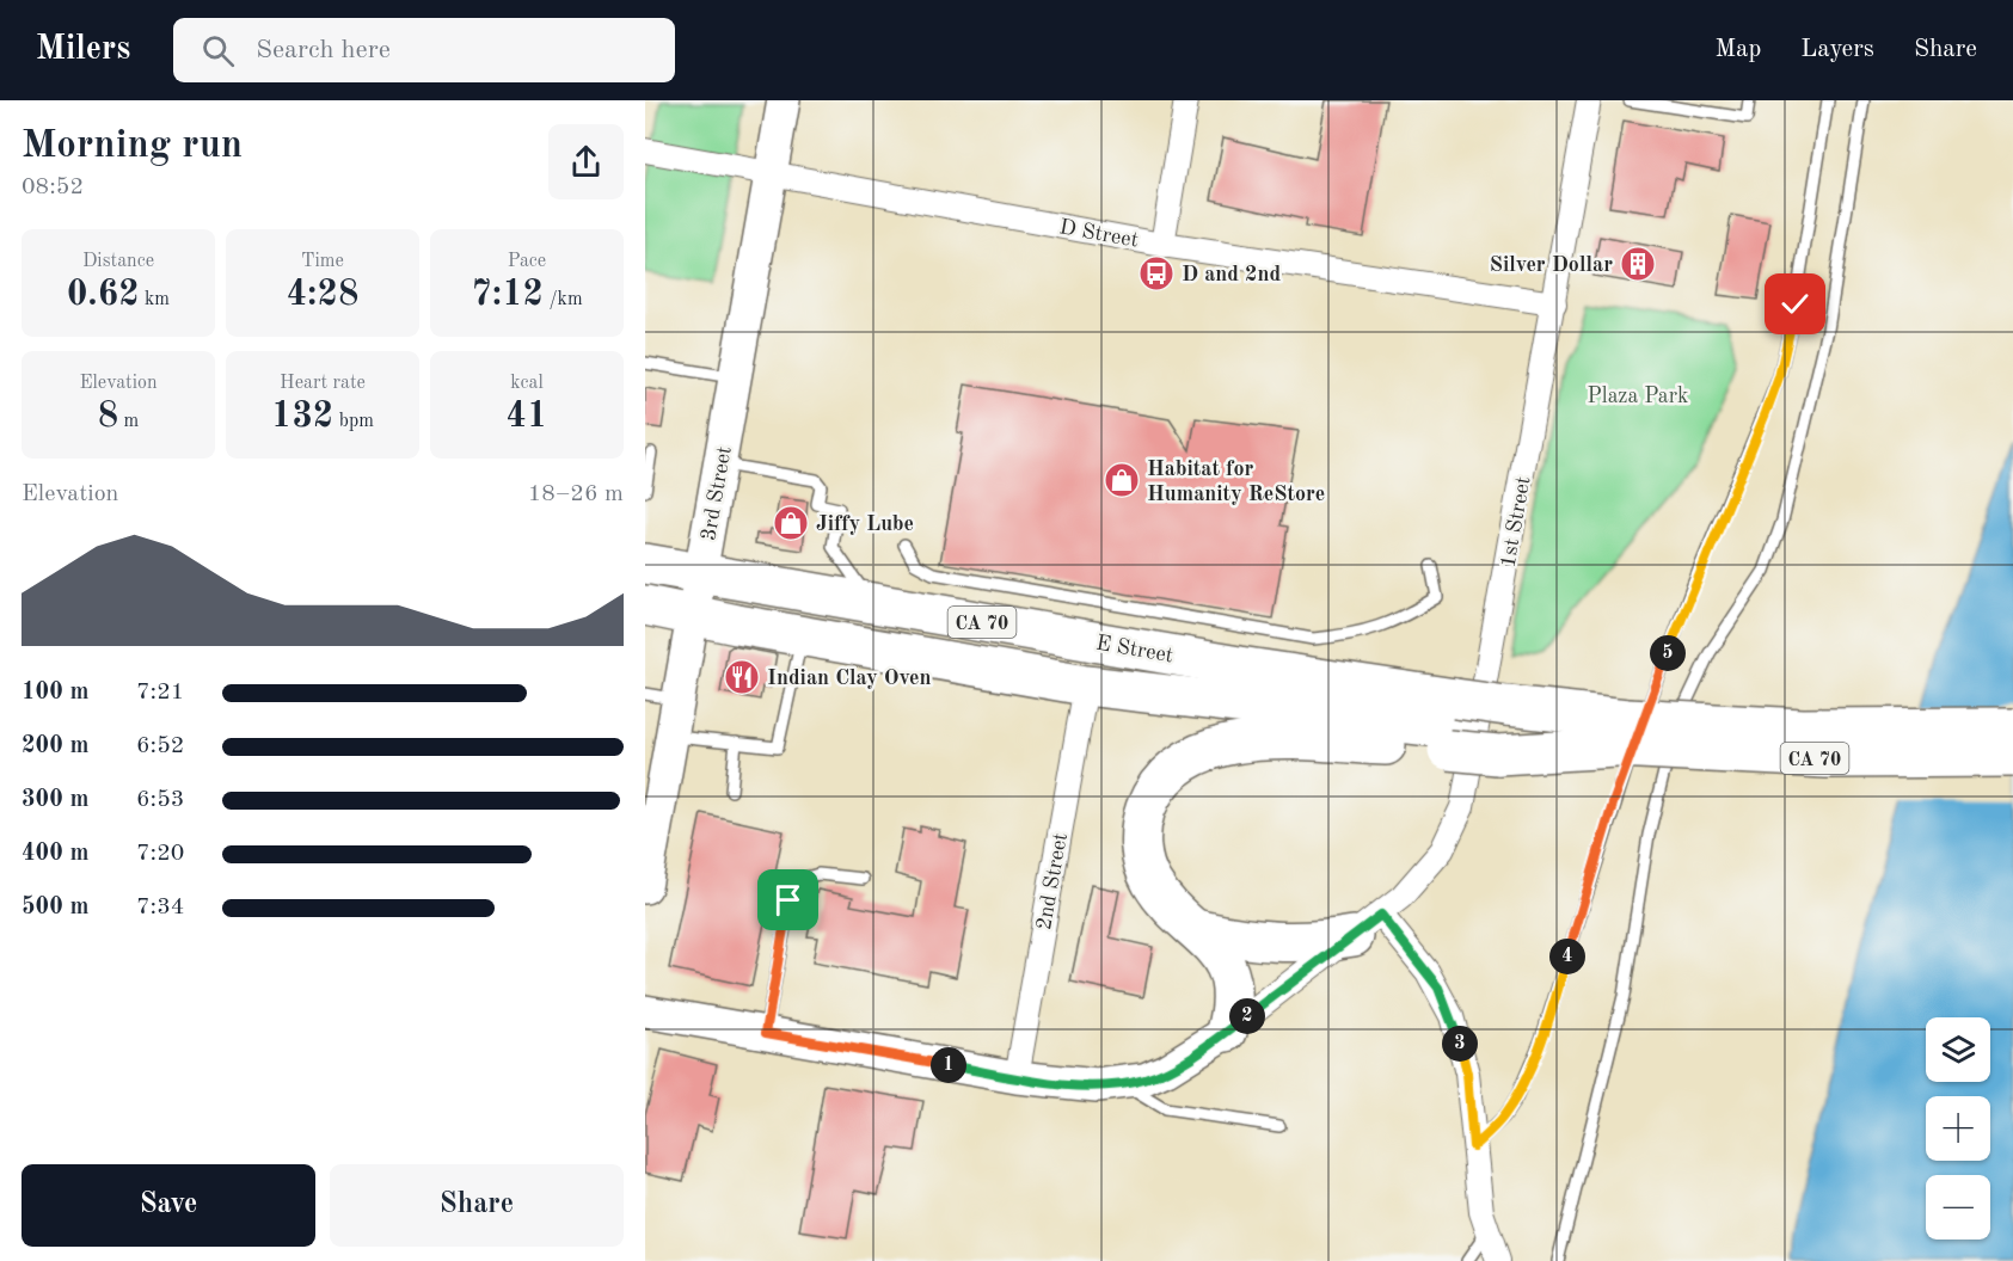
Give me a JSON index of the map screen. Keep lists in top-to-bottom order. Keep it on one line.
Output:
{"streets":{"highway":["CA 70","E Street"],"main road":["3rd Street"],"street":["D Street","1st Street","2nd Street"]},"crossings":[["D Street","3rd Street"],["D Street","1st Street"],["3rd Street","E Street"],["CA 70","E Street"],["E Street","2nd Street"]],"parks":["Plaza Park"],"places":{"building":["Silver Dollar"],"bus stop":["D and 2nd"],"shop":["Habitat for Humanity ReStore","Jiffy Lube"],"restaurant":["Indian Clay Oven"]},"page":{"header":"Milers","search":"Search here","nav":["Map","Layers","Share"],"heading":["Morning run","08:52"],"stats":[["Distance","0.62 km"],["Time","4:28"],["Pace","7:12 /km"],["Elevation","8 m"],["Heart rate","132 bpm"],["kcal","41"]],"chart":["Elevation","18–26 m"],"pins":["5","4","2","3","1"],"list":[{"name":"100 m","note":"7:21"},{"name":"200 m","note":"6:52"},{"name":"300 m","note":"6:53"},{"name":"400 m","note":"7:20"},{"name":"500 m","note":"7:34"}],"map_buttons":["+","−"],"buttons":["Save","Share"]}}
